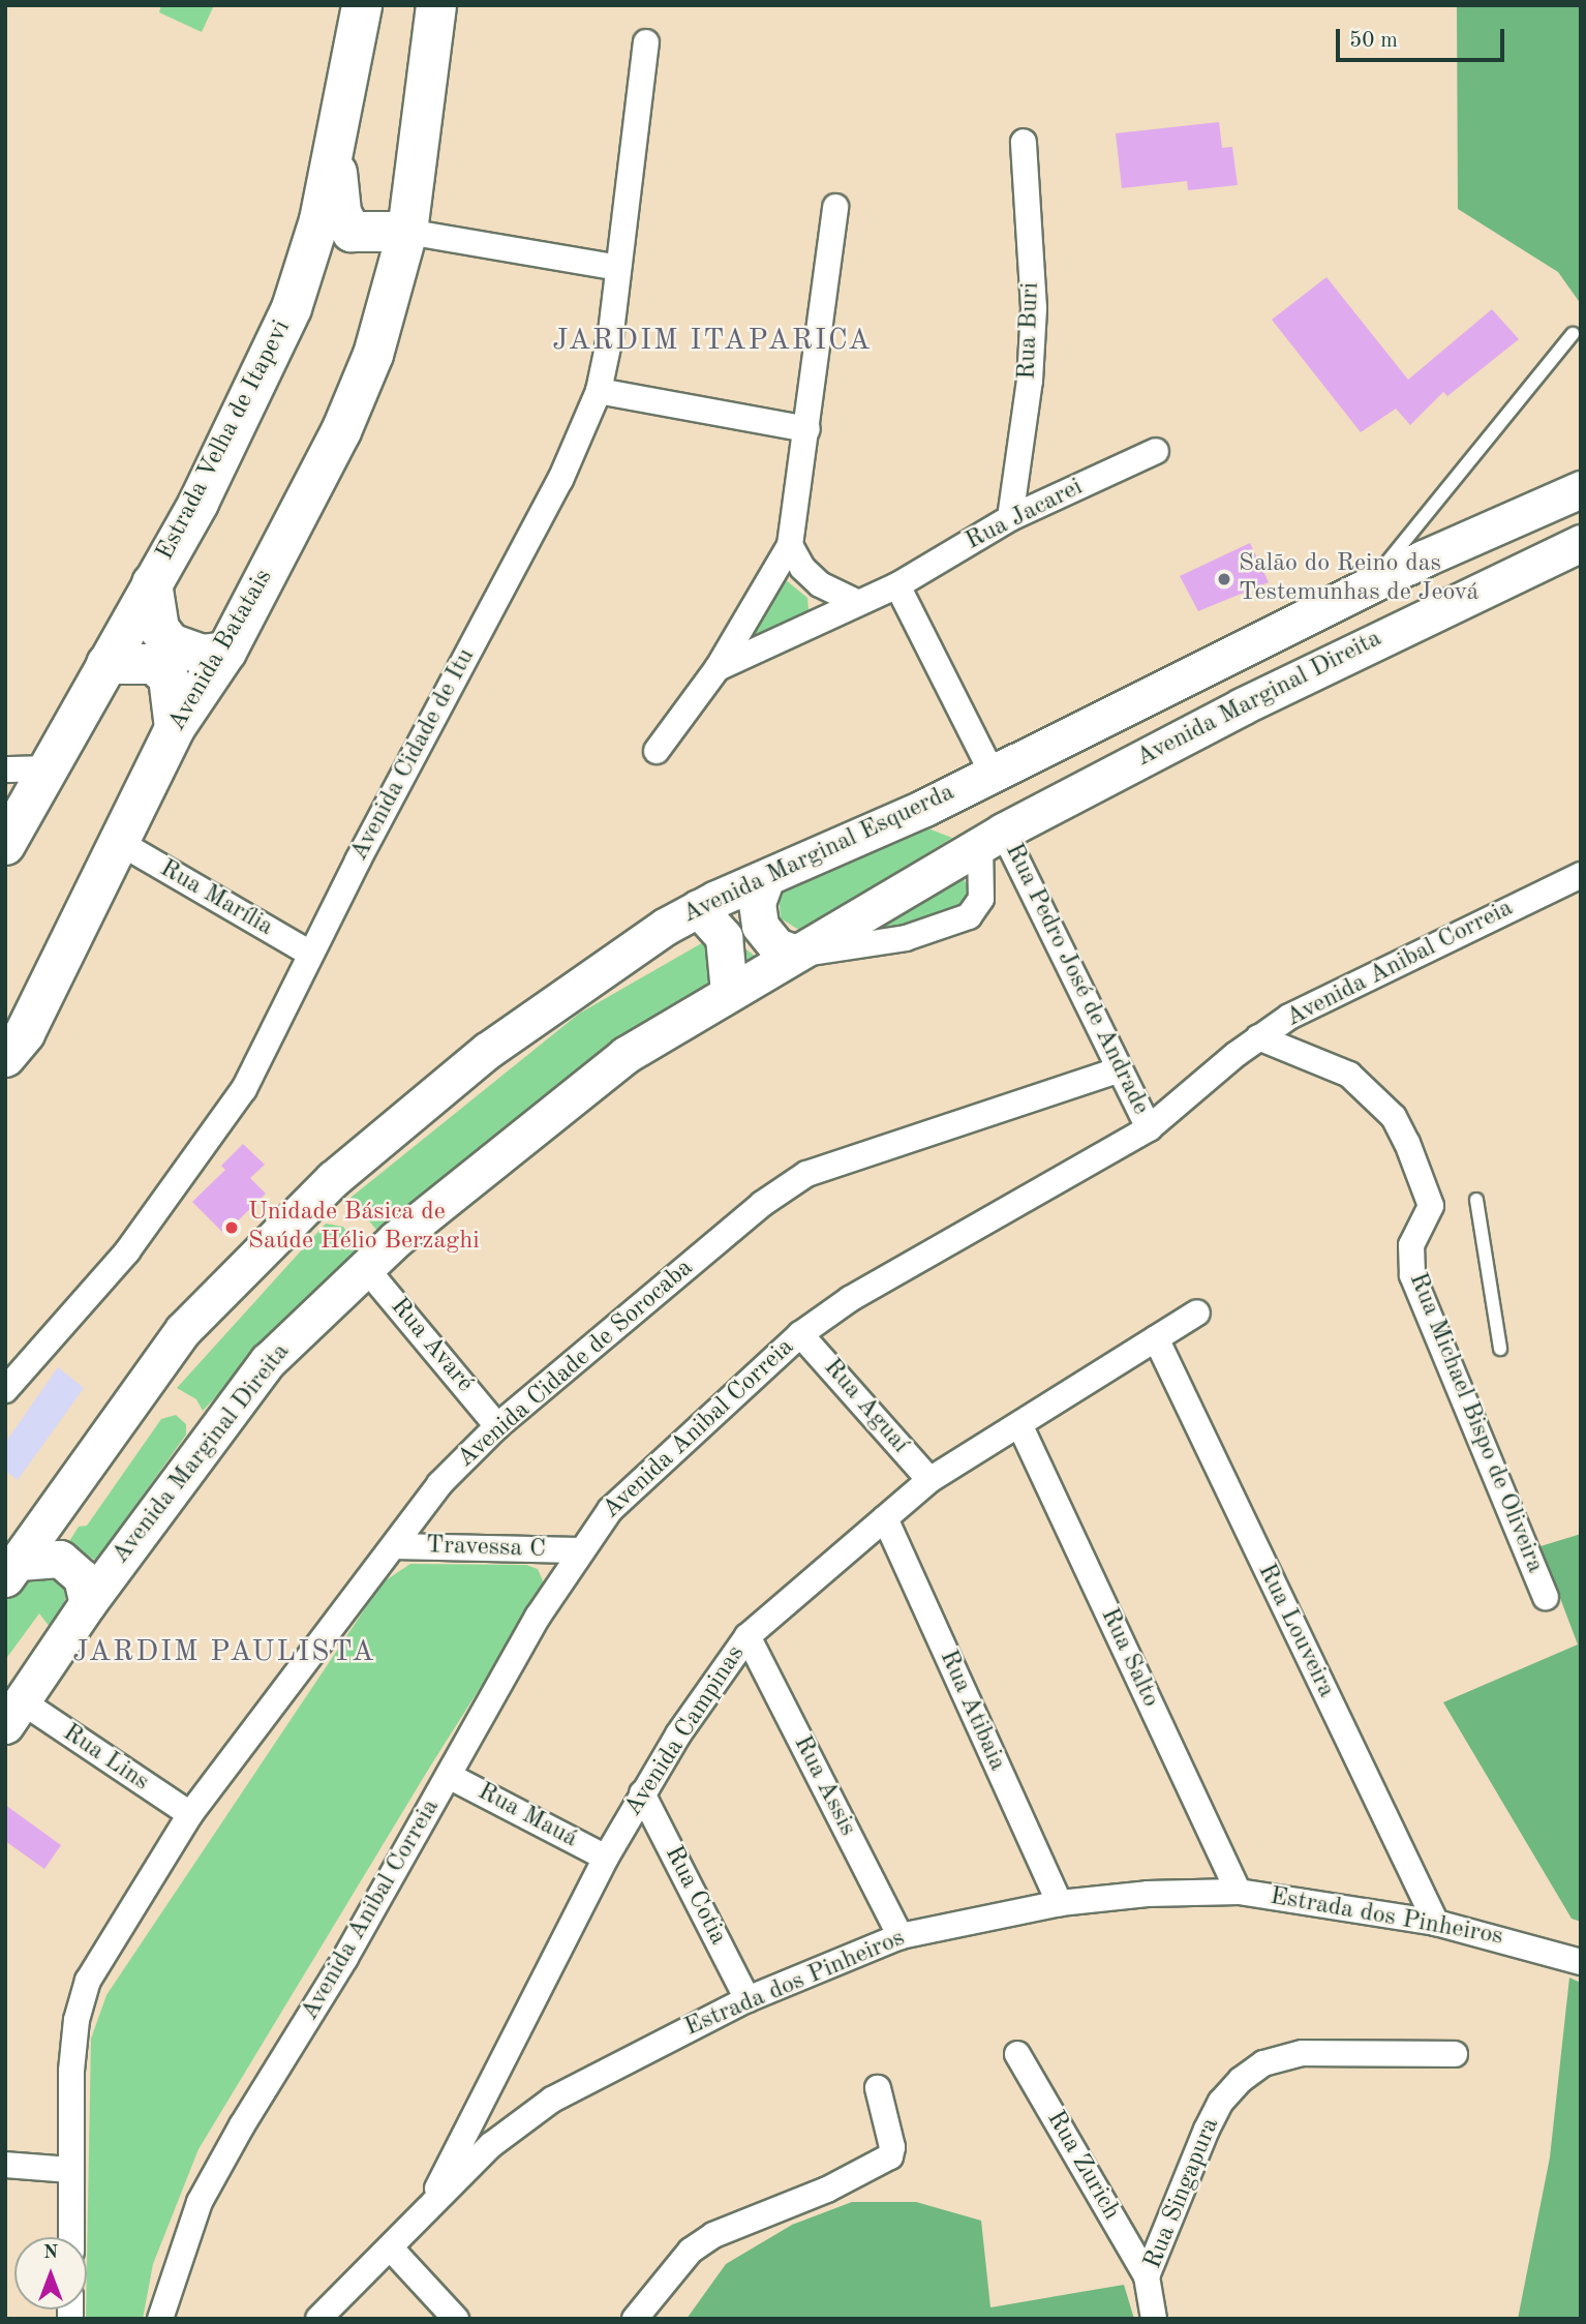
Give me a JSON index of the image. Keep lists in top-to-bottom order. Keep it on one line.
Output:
{"streets":{"main road":["Estrada Velha de Itapevi","Avenida Batatais","Avenida Marginal Direita","Avenida Marginal Esquerda"],"street":["Rua Buri","Rua Jacarei","Avenida Cidade de Itu","Rua Marília","Avenida Anibal Correia","Rua Pedro José de Andrade","Rua Avaré","Avenida Cidade de Sorocaba","Rua Aguaí","Rua Michael Bispo de Oliveira","Travessa C","Rua Louveira","Rua Salto","Rua Atibaia","Avenida Campinas","Rua Lins","Rua Assis","Rua Mauá","Rua Cotia","Estrada dos Pinheiros","Rua Zurich","Rua Singapura"]},"crossings":[["Rua Buri","Rua Jacarei"],["Avenida Batatais","Rua Marília"],["Avenida Marginal Direita","Rua Pedro José de Andrade"],["Avenida Marginal Direita","Rua Avaré"],["Avenida Marginal Direita","Rua Lins"],["Avenida Cidade de Itu","Rua Marília"],["Avenida Anibal Correia","Rua Pedro José de Andrade"],["Avenida Anibal Correia","Rua Aguaí"],["Avenida Anibal Correia","Rua Michael Bispo de Oliveira"],["Avenida Anibal Correia","Travessa C"],["Avenida Anibal Correia","Rua Mauá"],["Rua Pedro José de Andrade","Avenida Cidade de Sorocaba"],["Rua Avaré","Avenida Cidade de Sorocaba"],["Avenida Cidade de Sorocaba","Travessa C"],["Avenida Cidade de Sorocaba","Rua Lins"],["Rua Aguaí","Avenida Campinas"],["Rua Louveira","Avenida Campinas"],["Rua Louveira","Estrada dos Pinheiros"],["Rua Salto","Avenida Campinas"],["Rua Salto","Estrada dos Pinheiros"],["Rua Atibaia","Avenida Campinas"],["Rua Atibaia","Estrada dos Pinheiros"],["Avenida Campinas","Rua Assis"],["Avenida Campinas","Rua Mauá"],["Avenida Campinas","Rua Cotia"],["Avenida Campinas","Estrada dos Pinheiros"],["Rua Assis","Estrada dos Pinheiros"],["Rua Cotia","Estrada dos Pinheiros"],["Rua Zurich","Rua Singapura"]],"districts":["JARDIM ITAPARICA","JARDIM PAULISTA"],"places":["Salão do Reino das Testemunhas de Jeová","Unidade Básica de Saúde Hélio Berzaghi"],"scale_bar":"50 m","north":"top"}
